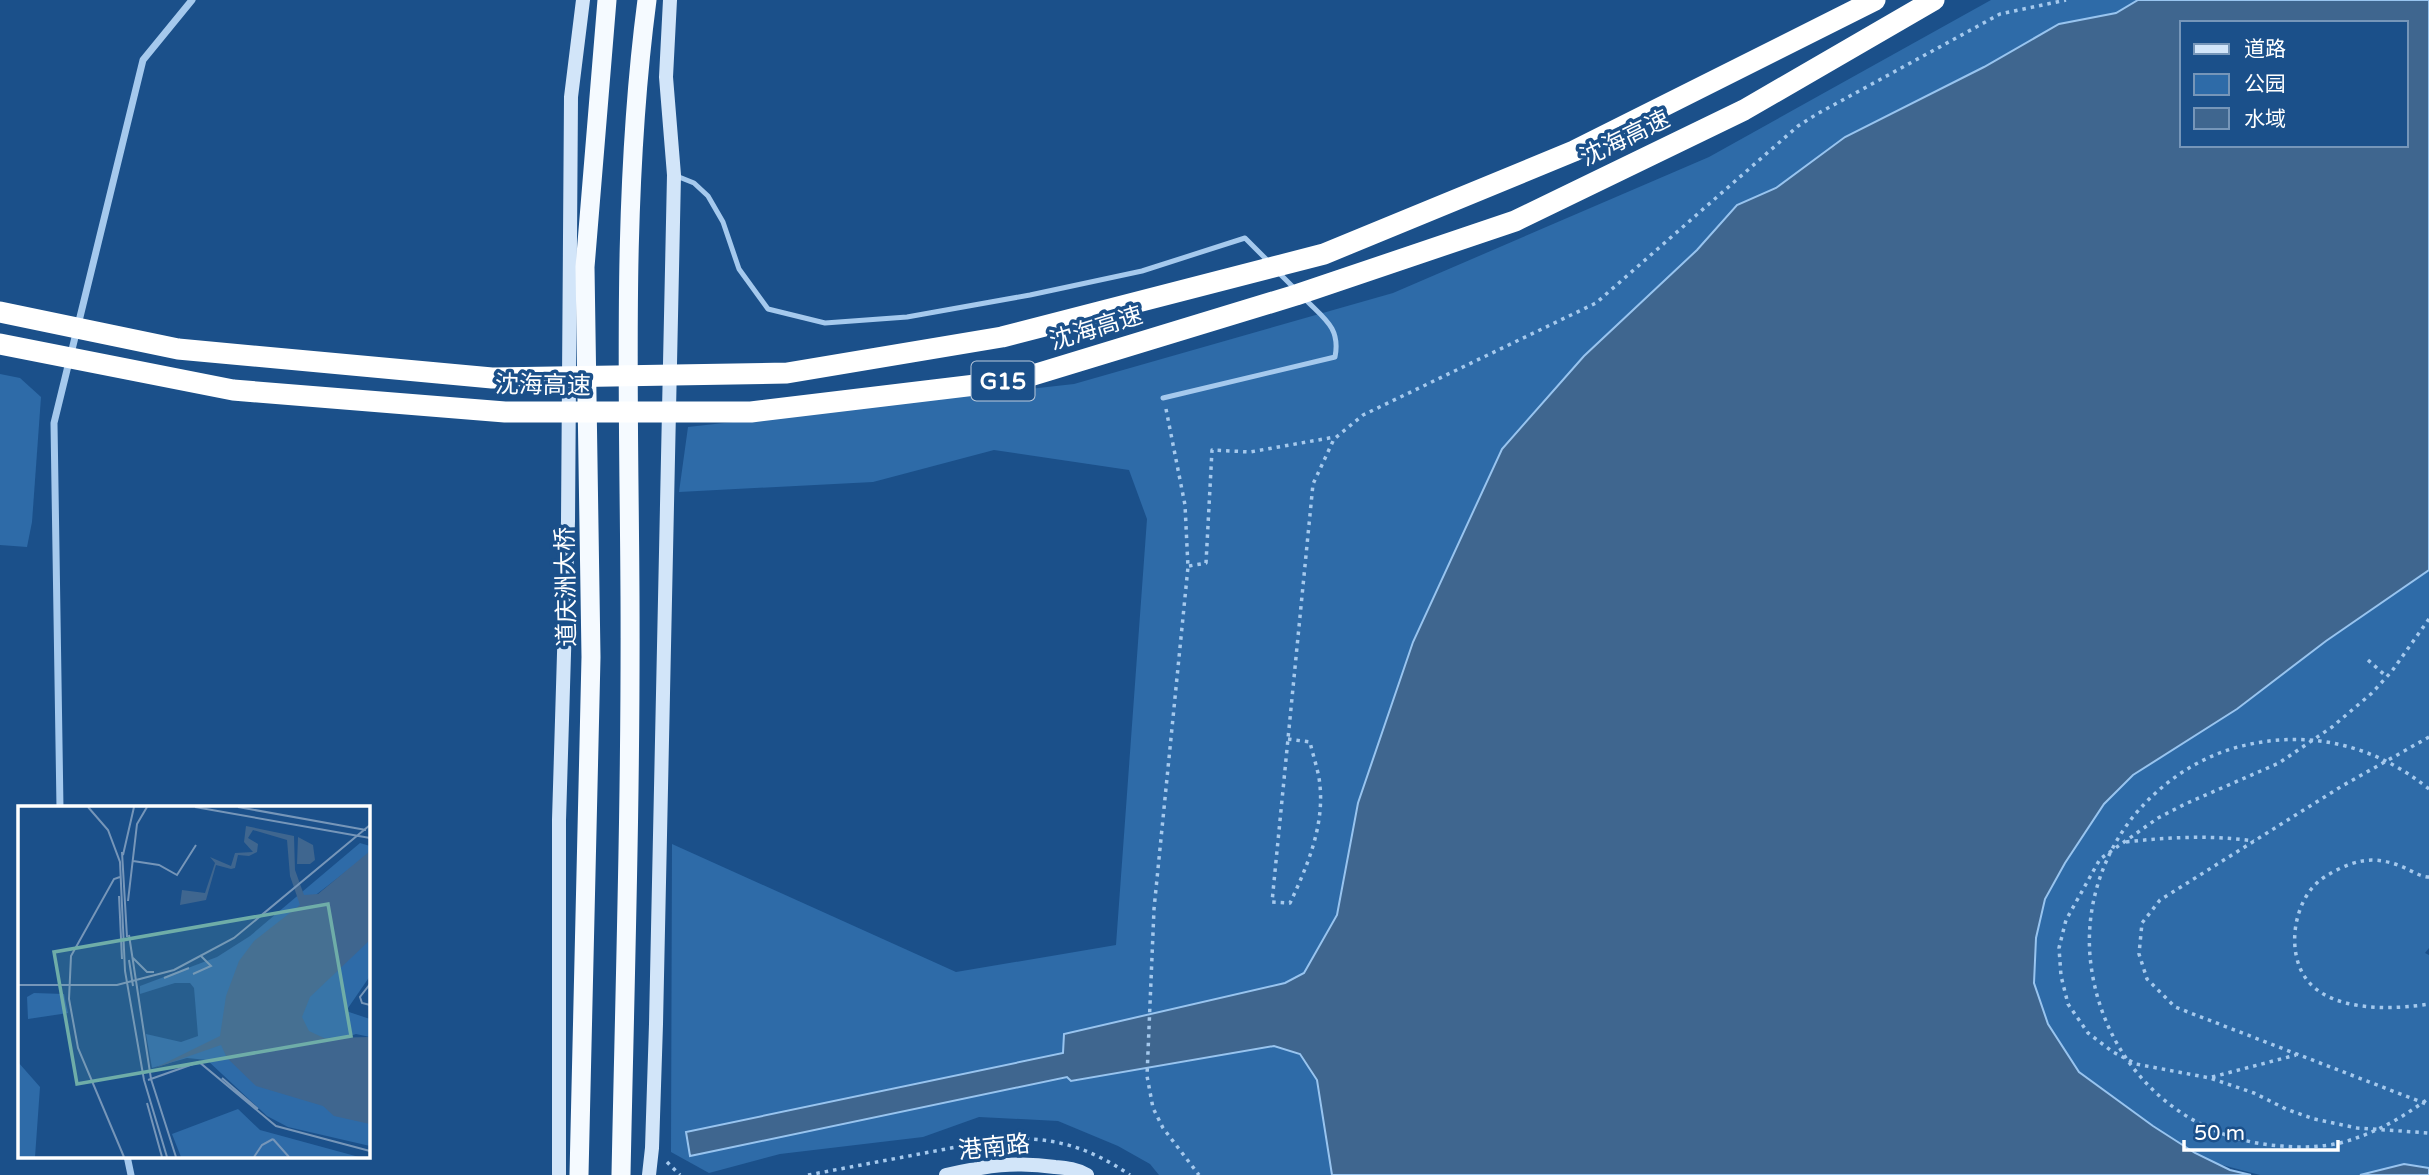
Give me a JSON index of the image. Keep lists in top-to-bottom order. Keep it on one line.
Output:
{"streets":{"highway":["沈海高速","G15","道庆洲大桥"],"main road":["港南路"]},"legend":["道路","公园","水域"],"scale_bar":"50 m"}
